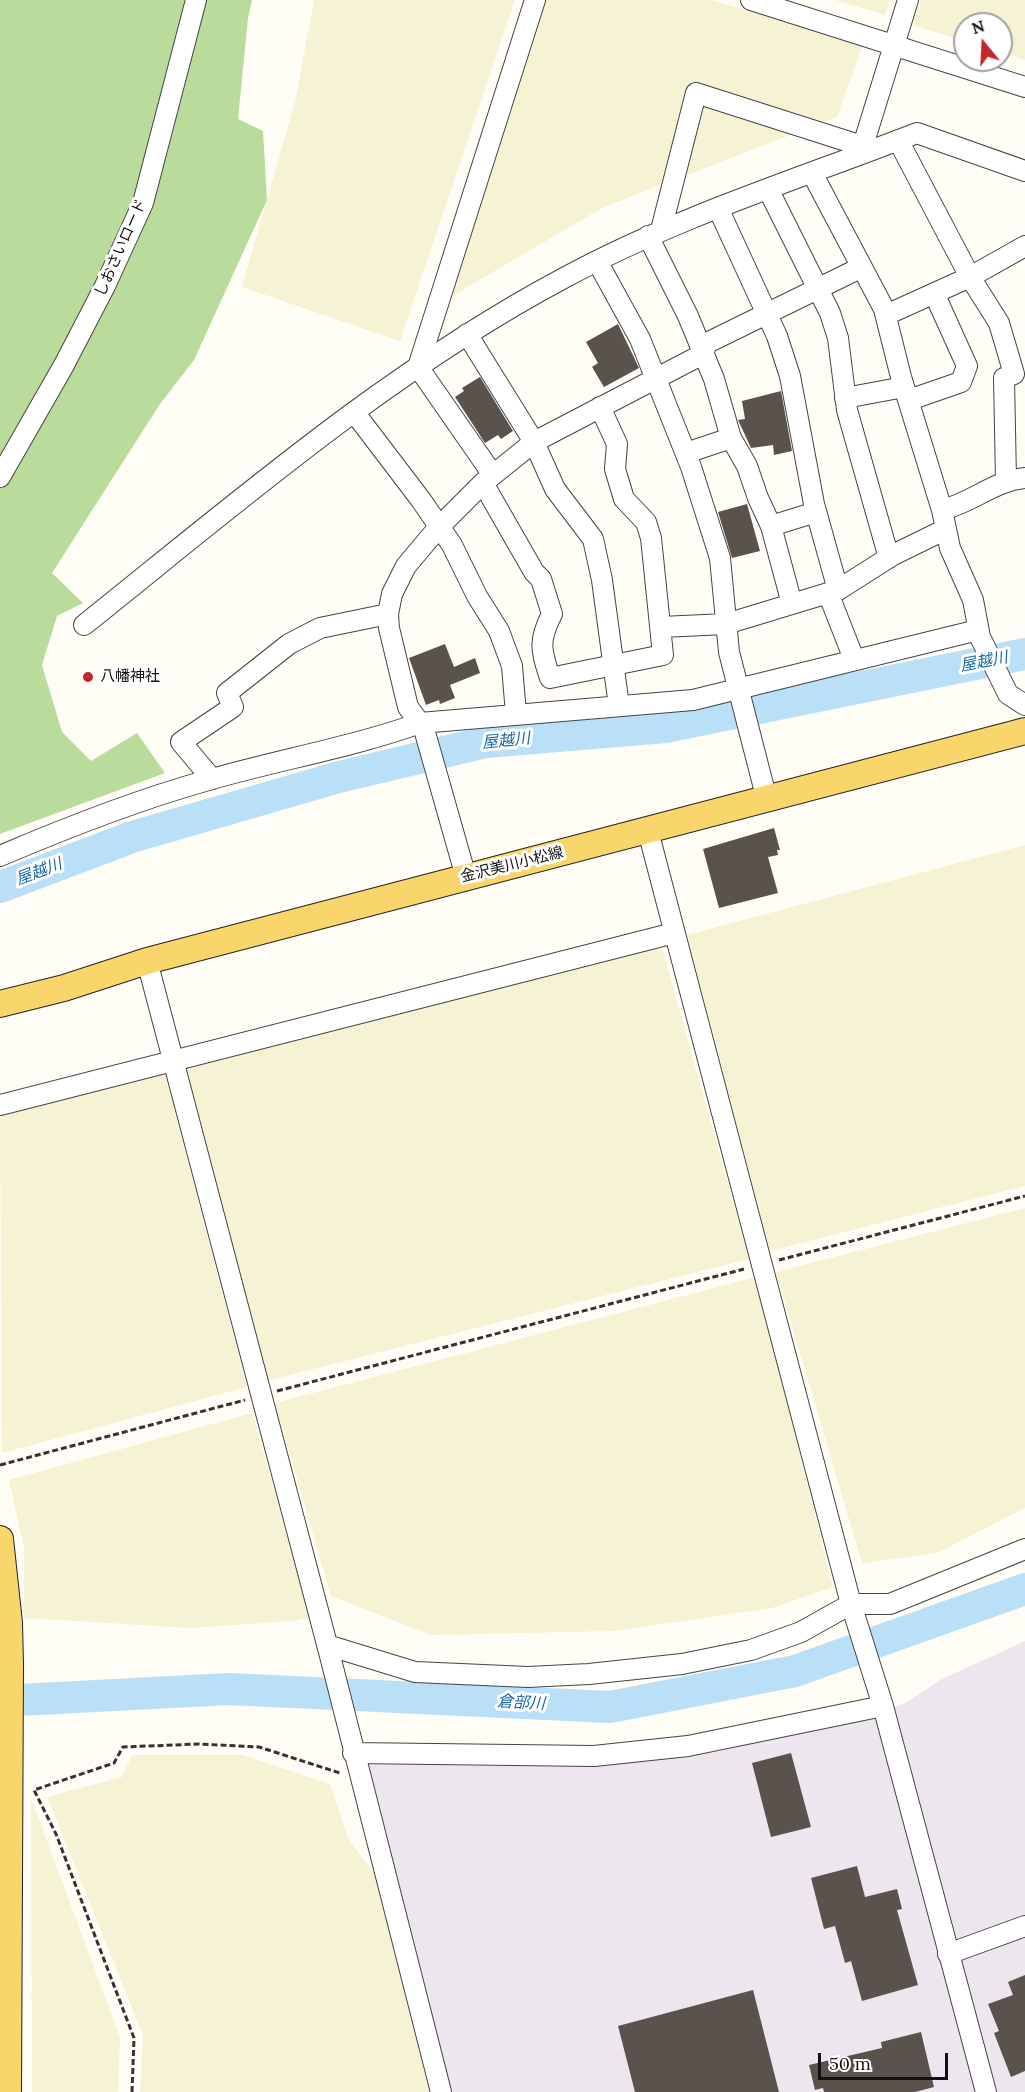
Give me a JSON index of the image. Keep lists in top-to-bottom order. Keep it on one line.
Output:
{"streets":{"main road":["金沢美川小松線"],"street":["しおさいロード"]},"water":["屋越川","倉部川"],"places":["八幡神社"],"scale_bar":"50 m","north":"top"}
